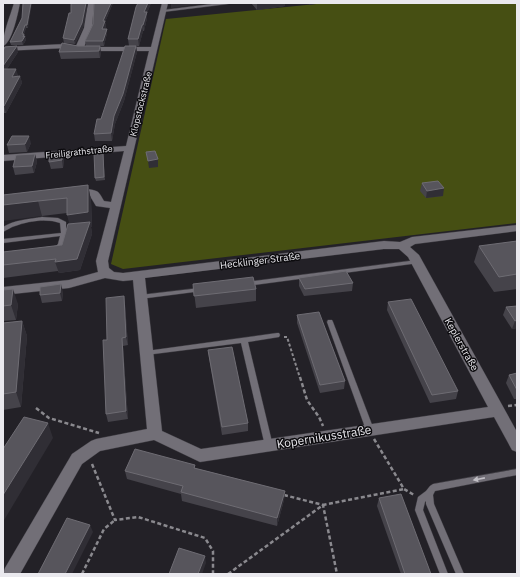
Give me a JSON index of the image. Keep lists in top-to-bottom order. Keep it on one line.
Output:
{"streets":{"street":["Klopstockstraße","Freiligrathstraße","Hecklinger Straße","Keplerstraße","Kopernikusstraße"]},"crossings":[["Klopstockstraße","Freiligrathstraße"],["Klopstockstraße","Hecklinger Straße"],["Hecklinger Straße","Keplerstraße"],["Keplerstraße","Kopernikusstraße"]]}
